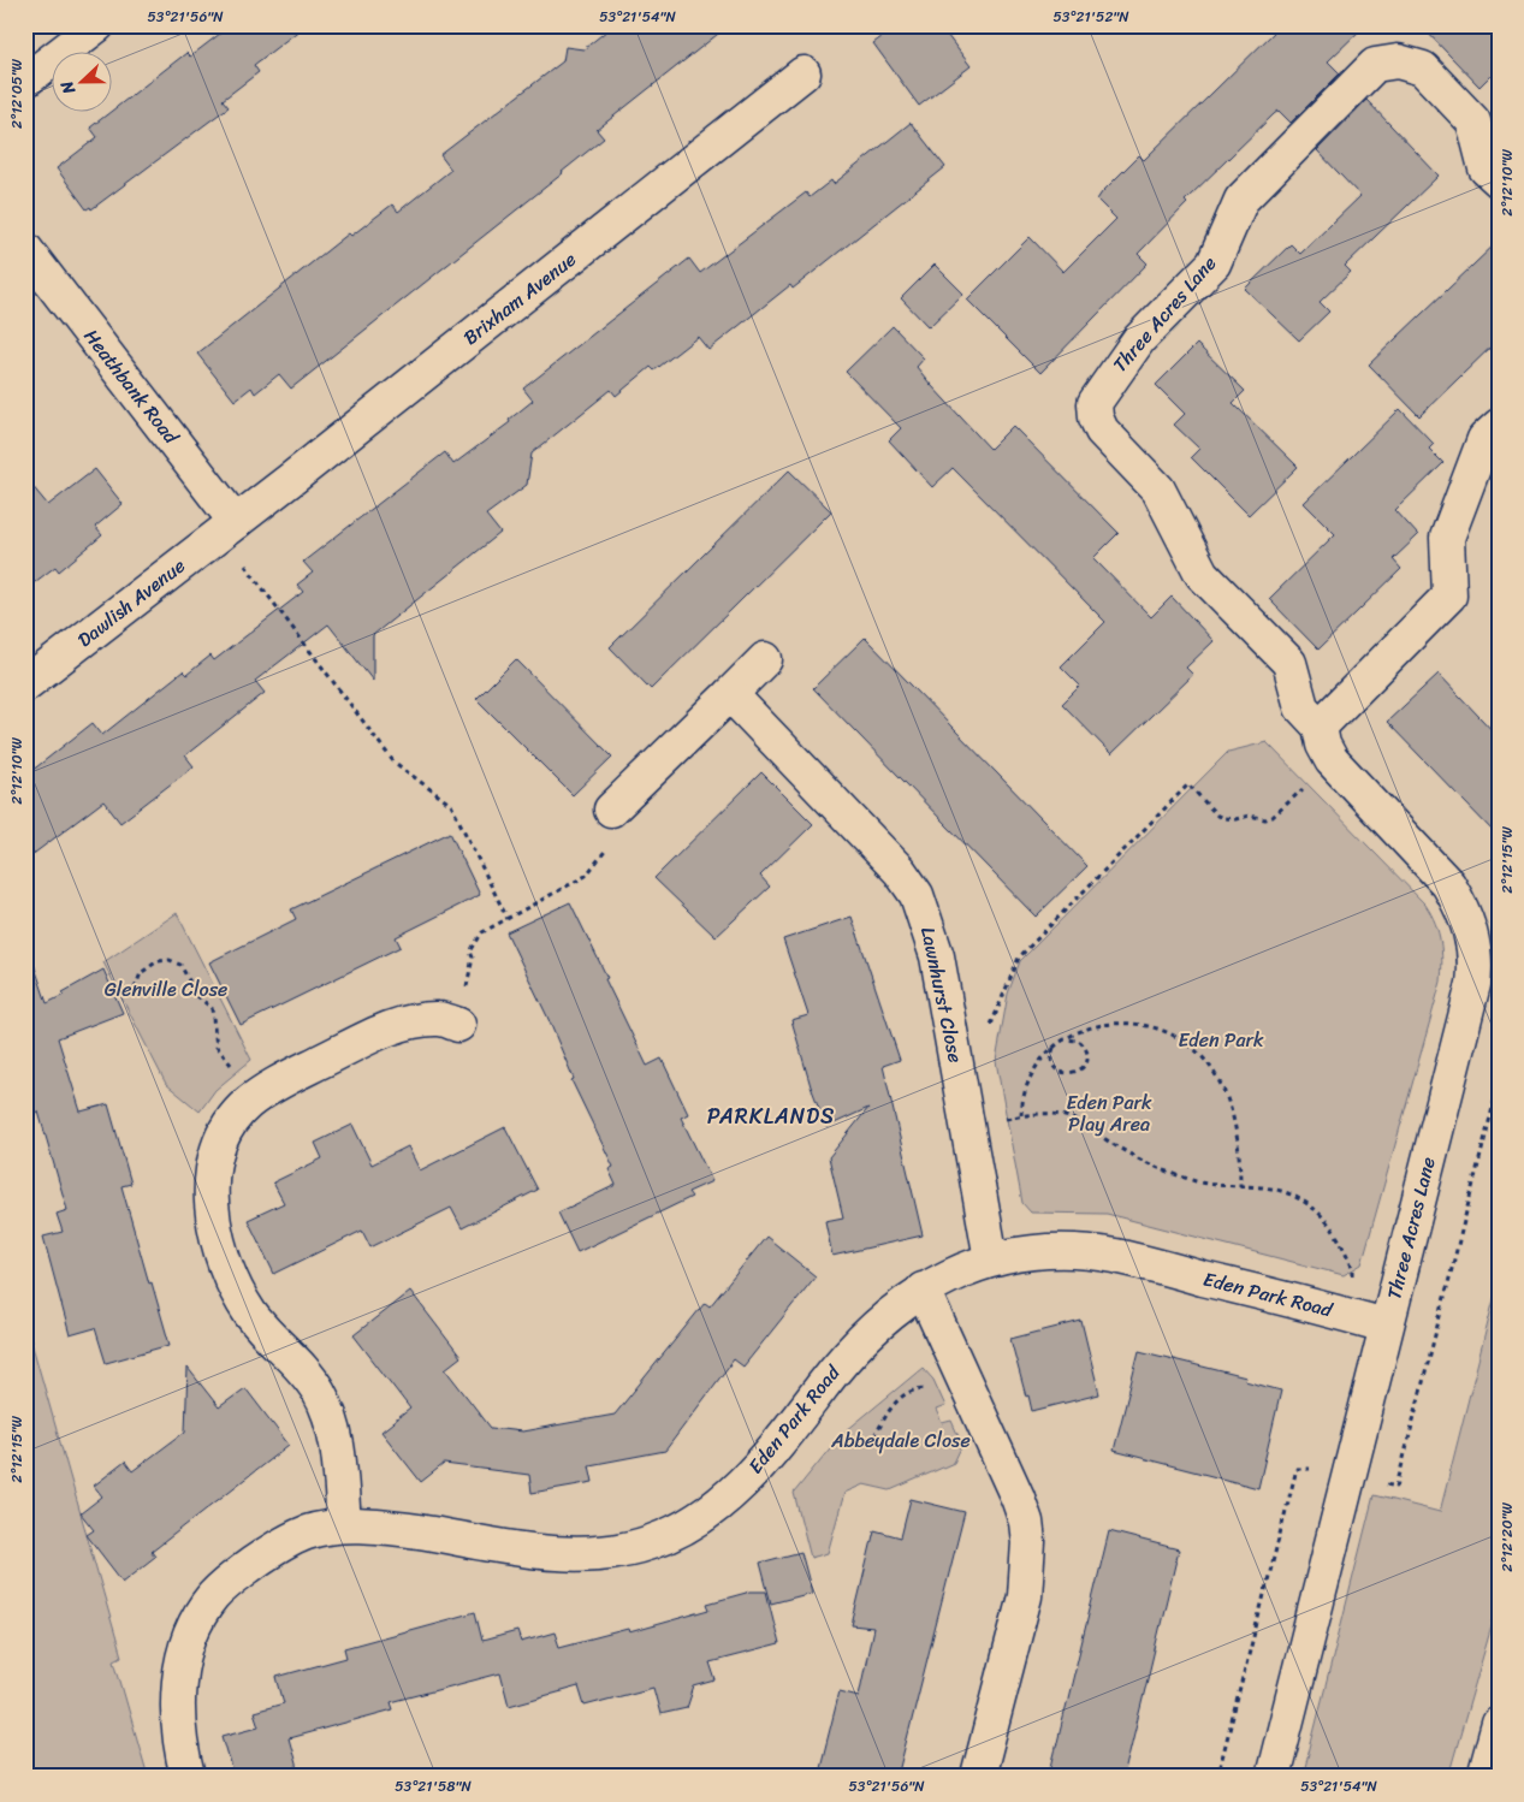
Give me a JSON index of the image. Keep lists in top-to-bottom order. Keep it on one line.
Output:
{"streets":{"main road":["Brixham Avenue","Three Acres Lane","Heathbank Road","Dawlish Avenue","Lawnhurst Close","Eden Park Road"]},"crossings":[["Brixham Avenue","Heathbank Road"],["Brixham Avenue","Dawlish Avenue"],["Three Acres Lane","Eden Park Road"],["Heathbank Road","Dawlish Avenue"],["Lawnhurst Close","Eden Park Road"]],"districts":["PARKLANDS"],"parks":["Glenville Close","Eden Park","Eden Park Play Area","Abbeydale Close"],"north":"left","coordinates":["53°21'56\"N","53°21'54\"N","53°21'52\"N","2°12'05\"W","2°12'10\"W","2°12'15\"W","2°12'20\"W","53°21'58\"N"]}
